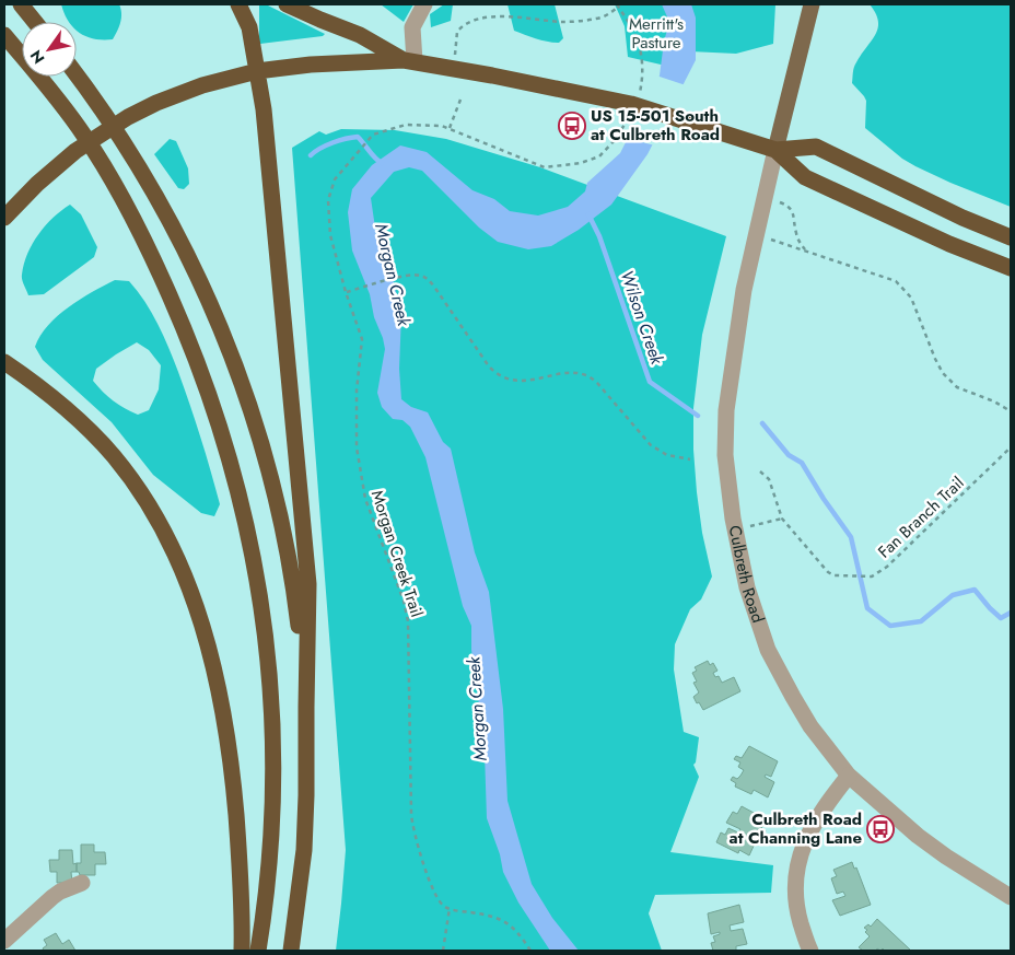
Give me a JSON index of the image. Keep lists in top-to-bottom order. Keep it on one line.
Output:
{"streets":{"street":["Culbreth Road"],"path":["Fan Branch Trail","Morgan Creek Trail"]},"water":["Morgan Creek","Wilson Creek"],"parks":["Merritt's Pasture"],"places":{"bus stop":["US 15-501 South at Culbreth Road","Culbreth Road at Channing Lane"]},"north":"bottom left"}
